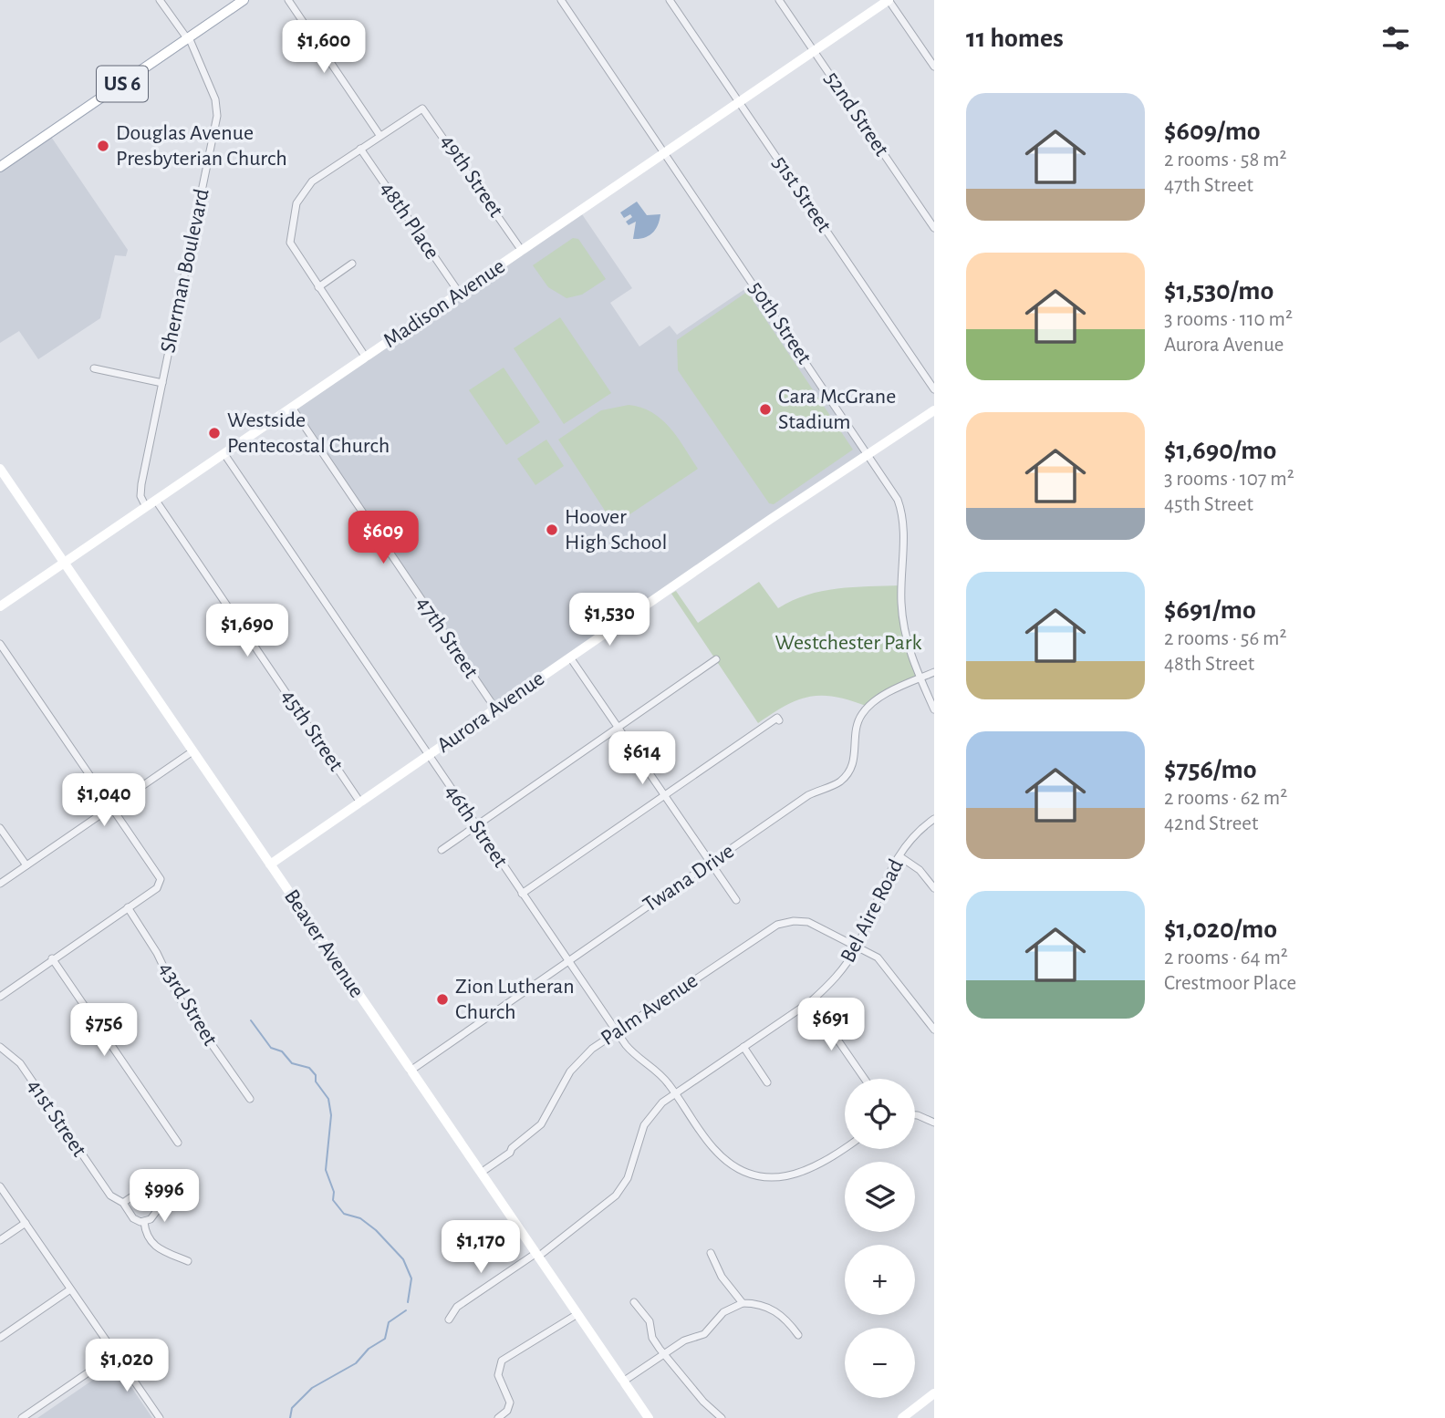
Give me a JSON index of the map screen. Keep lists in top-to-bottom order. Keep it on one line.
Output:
{"streets":{"main road":["US 6"],"street":["52nd Street","49th Street","51st Street","48th Place","Sherman Boulevard","Madison Avenue","50th Street","47th Street","Aurora Avenue","45th Street","46th Street","Twana Drive","Bel Aire Road","Beaver Avenue","43rd Street","Palm Avenue","41st Street"]},"crossings":[["US 6","Sherman Boulevard"],["52nd Street","Madison Avenue"],["49th Street","Madison Avenue"],["51st Street","Madison Avenue"],["48th Place","Madison Avenue"],["Sherman Boulevard","Madison Avenue"],["Madison Avenue","50th Street"],["Madison Avenue","47th Street"],["Madison Avenue","45th Street"],["Madison Avenue","46th Street"],["Madison Avenue","Beaver Avenue"],["50th Street","Aurora Avenue"],["50th Street","Twana Drive"],["47th Street","Aurora Avenue"],["Aurora Avenue","45th Street"],["Aurora Avenue","46th Street"],["Aurora Avenue","Beaver Avenue"],["46th Street","Twana Drive"],["46th Street","Bel Aire Road"],["46th Street","Palm Avenue"],["Twana Drive","Beaver Avenue"],["Bel Aire Road","Beaver Avenue"],["Bel Aire Road","Palm Avenue"],["Beaver Avenue","Palm Avenue"]],"parks":["Westchester Park"],"places":["Douglas Avenue Presbyterian Church","Cara McGrane Stadium","Westside Pentecostal Church","Hoover High School","Zion Lutheran Church"],"page":{"heading":"11 homes","price":["$1,600","$609","$1,530","$1,690","$614","$1,040","$691","$756","$996","$1,170","$1,020"],"list":[{"name":"$609/mo","note":"2 rooms · 58 m² · 47th Street"},{"name":"$1,530/mo","note":"3 rooms · 110 m² · Aurora Avenue"},{"name":"$1,690/mo","note":"3 rooms · 107 m² · 45th Street"},{"name":"$691/mo","note":"2 rooms · 56 m² · 48th Street"},{"name":"$756/mo","note":"2 rooms · 62 m² · 42nd Street"},{"name":"$1,020/mo","note":"2 rooms · 64 m² · Crestmoor Place"}],"map_buttons":["+","−"]}}
